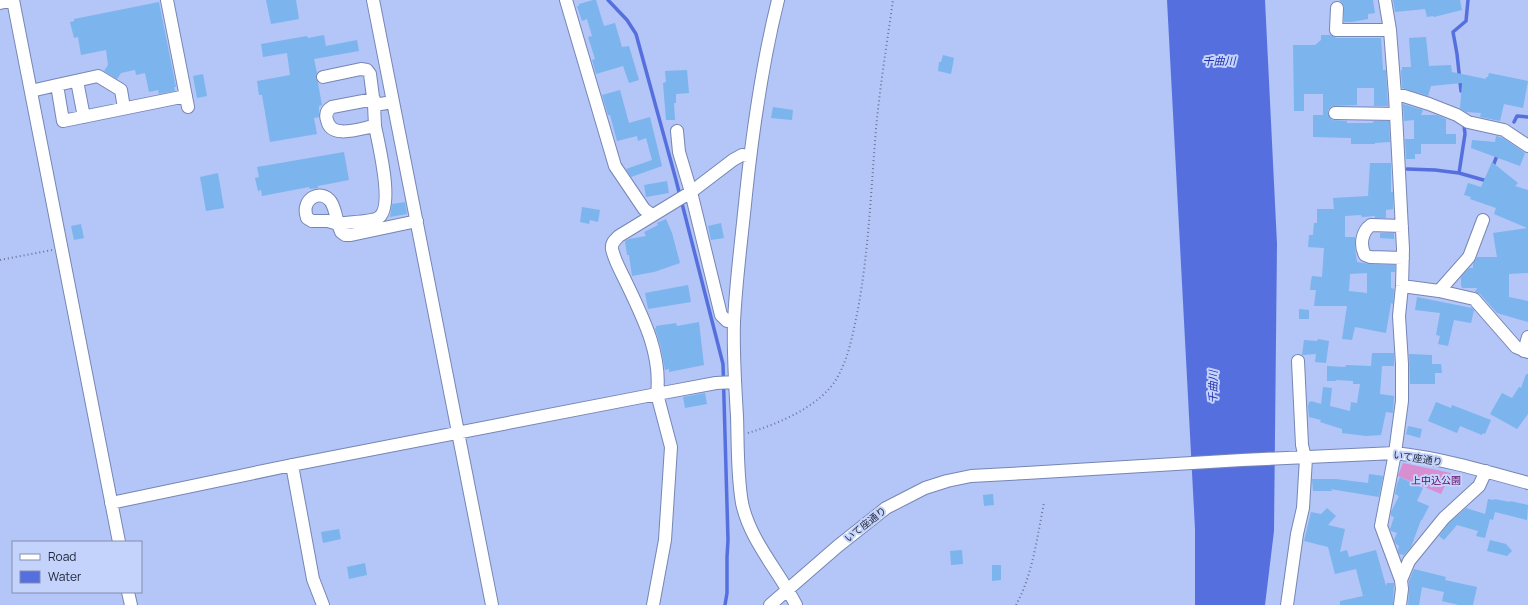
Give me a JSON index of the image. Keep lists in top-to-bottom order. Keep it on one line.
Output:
{"streets":{"street":["いて座通り"]},"water":["千曲川"],"parks":["上中込公園"],"legend":["Road","Water"]}
